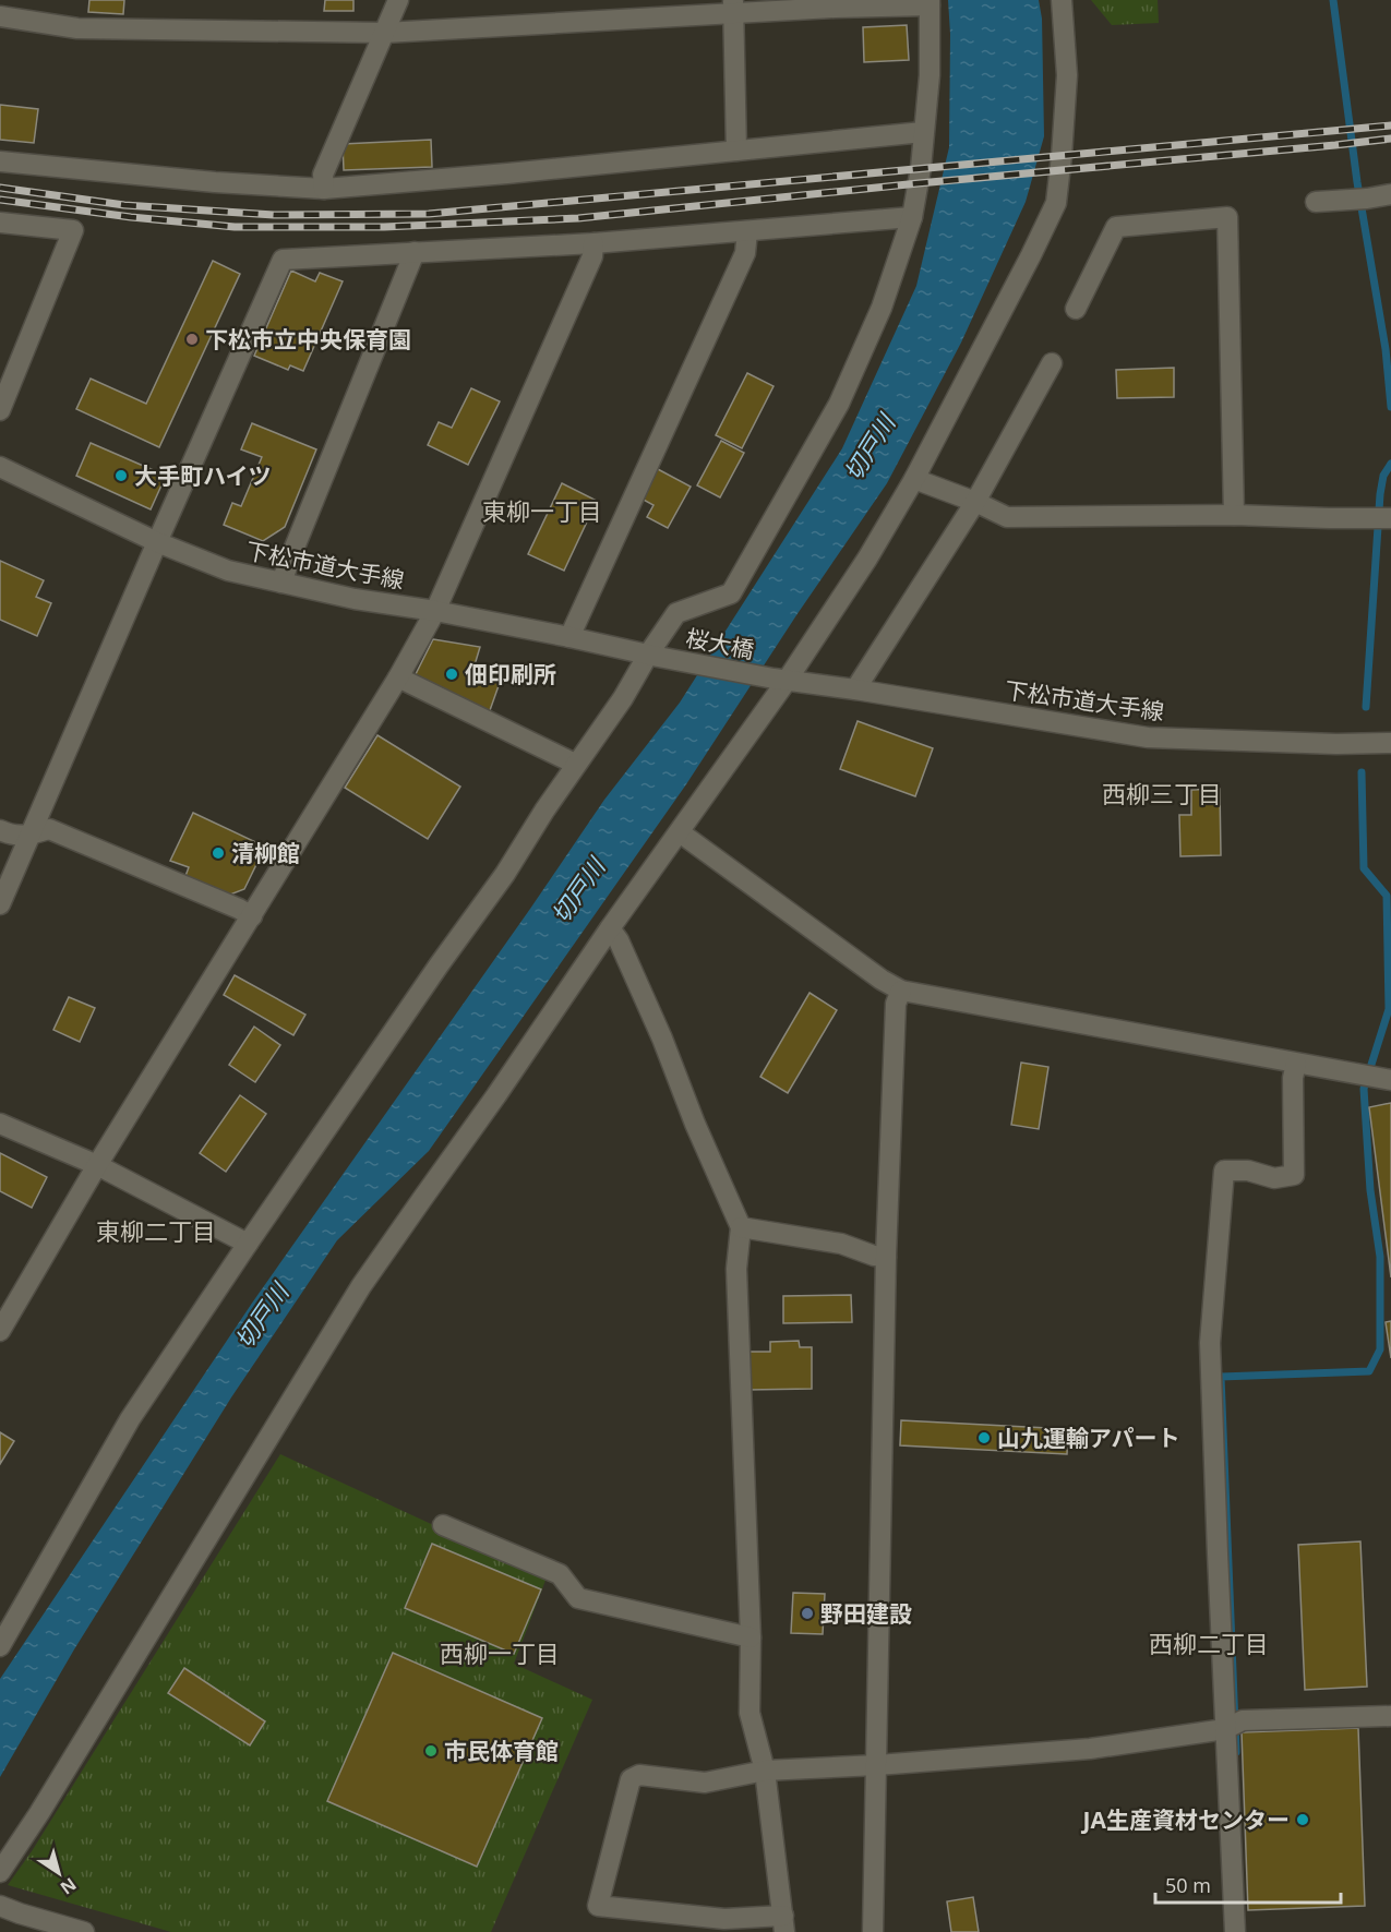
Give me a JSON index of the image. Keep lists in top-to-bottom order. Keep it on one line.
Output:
{"streets":{"street":["下松市道大手線","桜大橋"]},"crossings":[["下松市道大手線","桜大橋"]],"districts":["東柳一丁目","西柳三丁目","東柳二丁目","西柳二丁目","西柳一丁目"],"water":["切戸川"],"places":["下松市立中央保育園","大手町ハイツ","佃印刷所","清柳館","山九運輸アパート","野田建設","市民体育館","JA生産資材センター"],"scale_bar":"50 m","north":"bottom right"}
